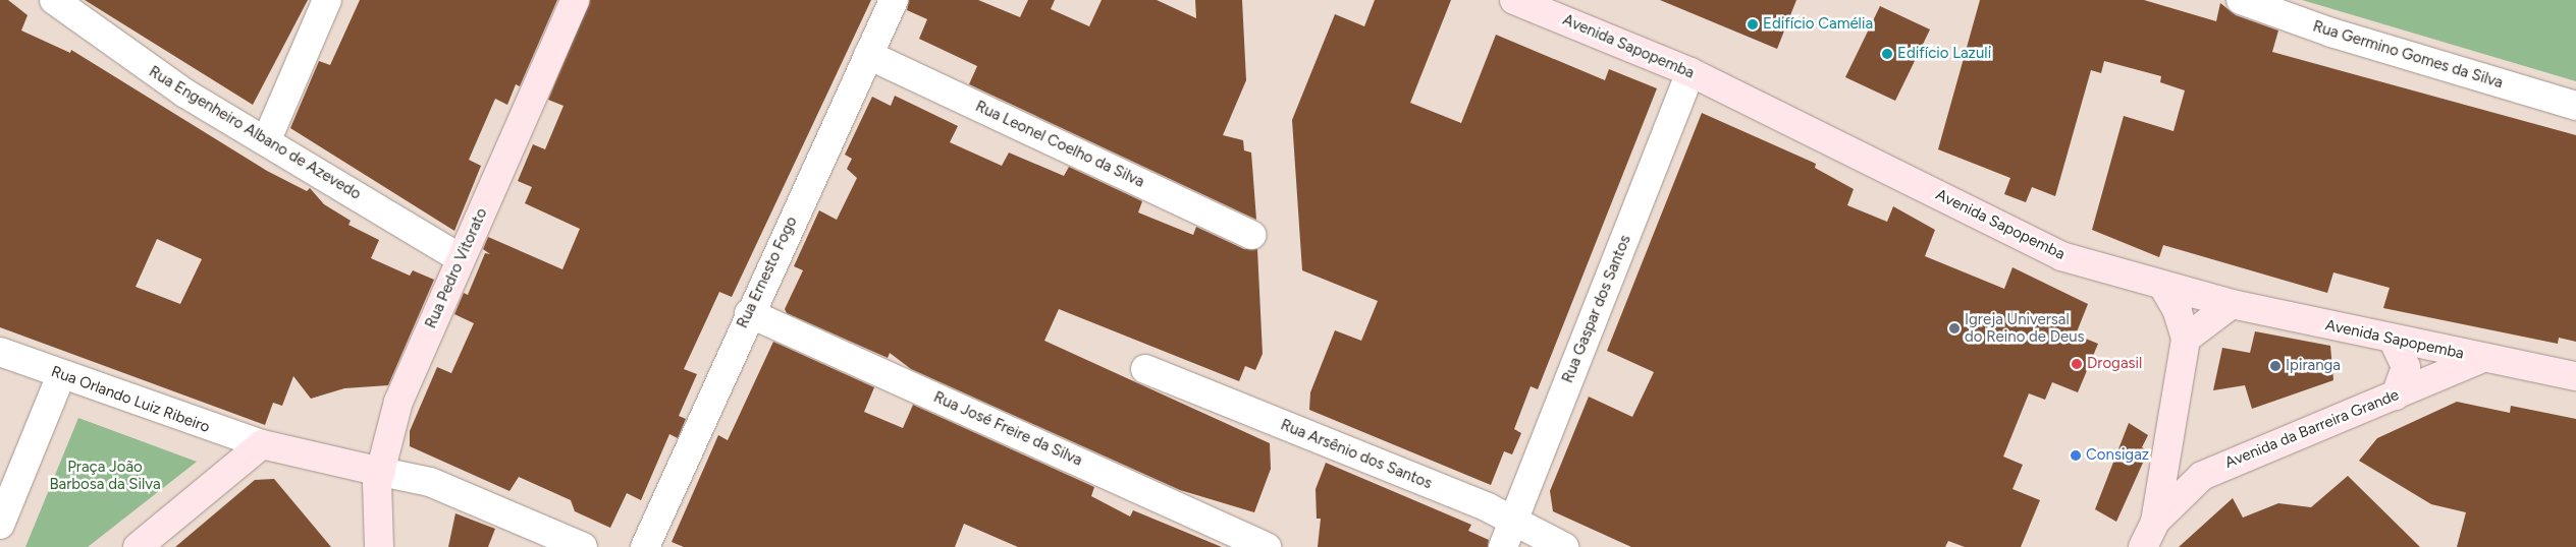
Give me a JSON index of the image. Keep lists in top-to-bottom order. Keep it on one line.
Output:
{"streets":{"main road":["Avenida Sapopemba","Rua Pedro Vitorato","Avenida da Barreira Grande"],"street":["Rua Germino Gomes da Silva","Rua Engenheiro Albano de Azevedo","Rua Leonel Coelho da Silva","Rua Ernesto Fogo","Rua Gaspar dos Santos","Rua Orlando Luiz Ribeiro","Rua José Freire da Silva","Rua Arsênio dos Santos"]},"crossings":[["Avenida Sapopemba","Rua Gaspar dos Santos"],["Avenida Sapopemba","Avenida da Barreira Grande"],["Rua Engenheiro Albano de Azevedo","Rua Pedro Vitorato"],["Rua Leonel Coelho da Silva","Rua Ernesto Fogo"],["Rua Ernesto Fogo","Rua José Freire da Silva"],["Rua Gaspar dos Santos","Rua Arsênio dos Santos"]],"parks":["Praça João Barbosa da Silva"],"places":["Edifício Camélia","Edifício Lazuli","Igreja Universal do Reino de Deus","Drogasil","Ipiranga","Consigaz"]}
